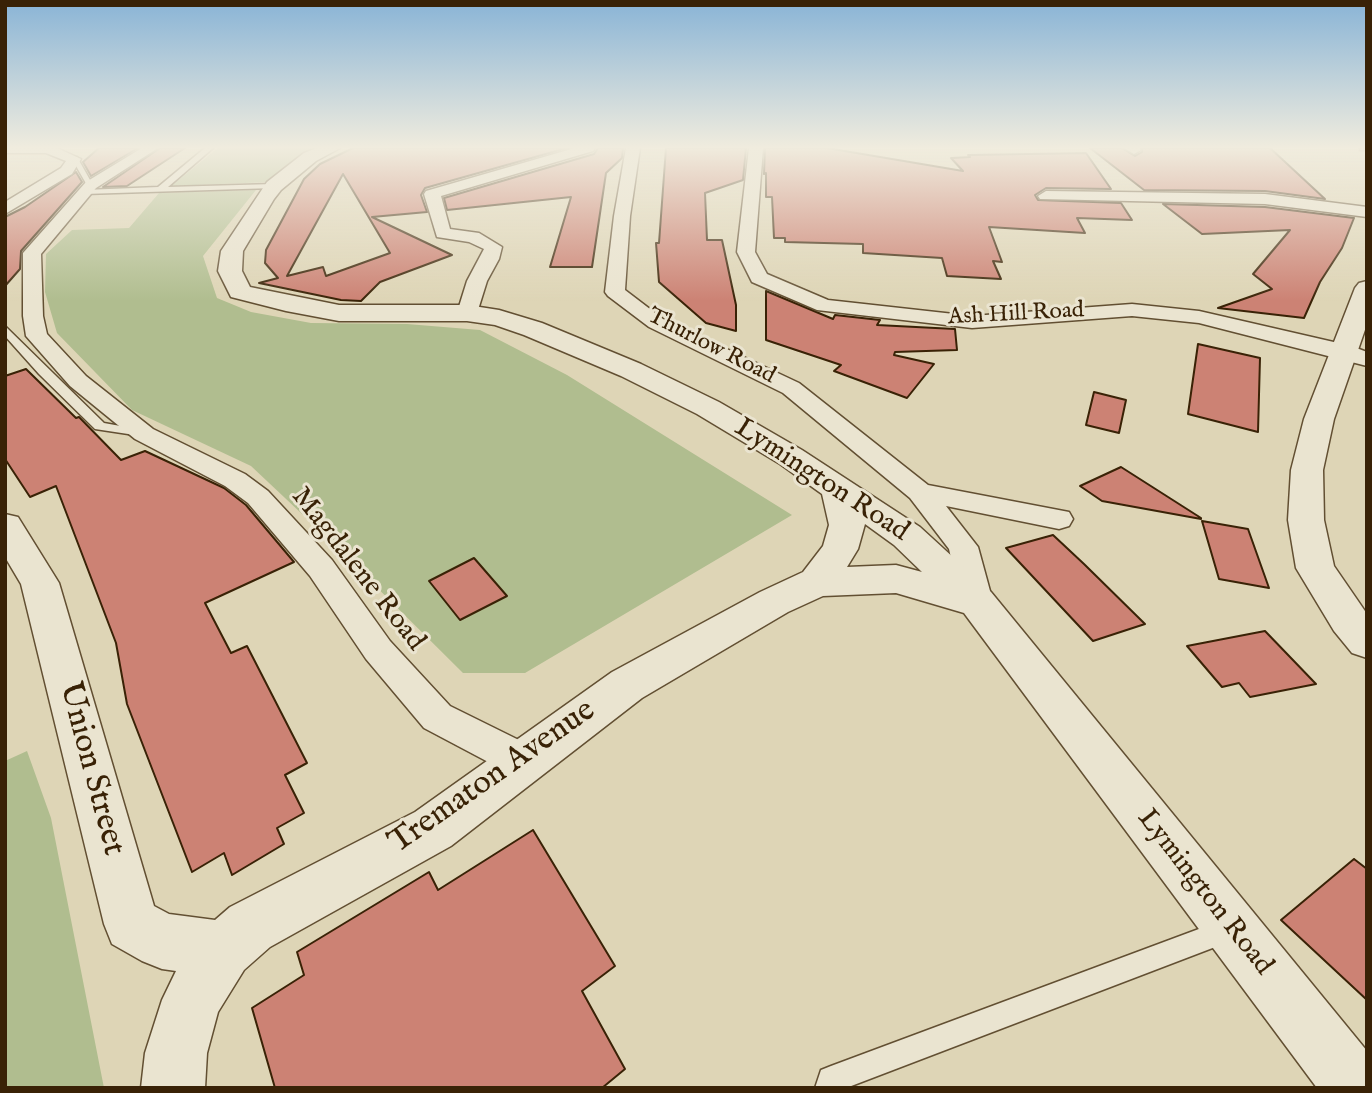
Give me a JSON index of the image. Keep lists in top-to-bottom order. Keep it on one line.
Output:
{"streets":{"street":["Ash Hill Road","Thurlow Road","Lymington Road","Magdalene Road","Union Street","Trematon Avenue"]},"crossings":[["Thurlow Road","Lymington Road"],["Thurlow Road","Trematon Avenue"],["Lymington Road","Trematon Avenue"],["Magdalene Road","Trematon Avenue"],["Union Street","Trematon Avenue"]]}
